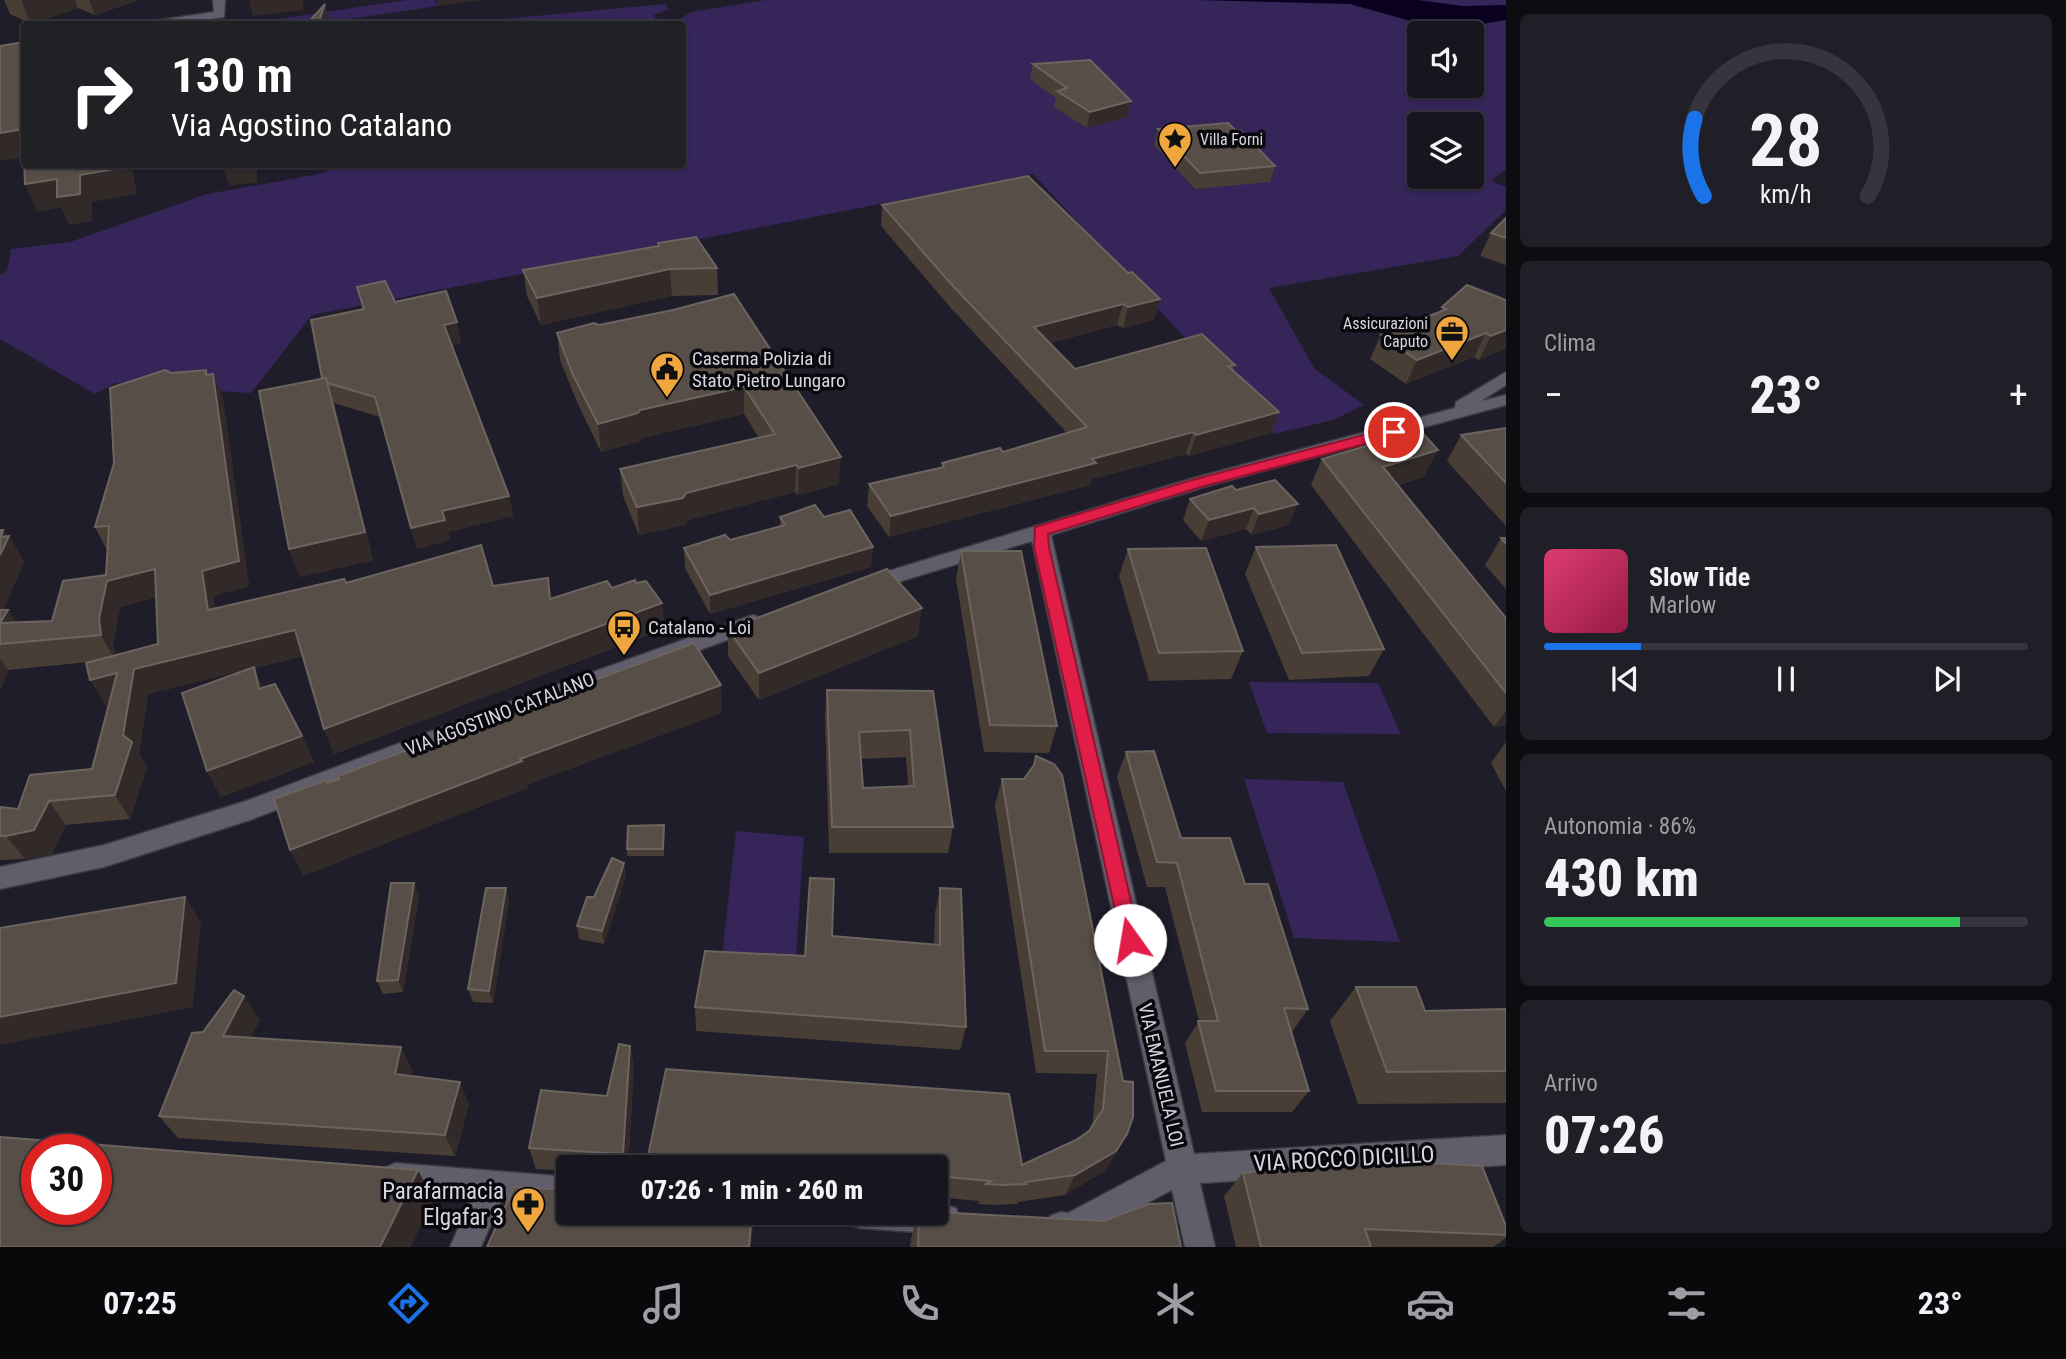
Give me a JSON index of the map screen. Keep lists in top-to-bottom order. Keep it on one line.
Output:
{"streets":{"street":["VIA AGOSTINO CATALANO","VIA EMANUELA LOI","VIA ROCCO DICILLO"]},"crossings":[["VIA EMANUELA LOI","VIA ROCCO DICILLO"]],"places":{"place":["Villa Forni"],"office":["Assicurazioni Caputo"],"public building":["Caserma Polizia di Stato Pietro Lungaro"],"bus stop":["Catalano - Loi"],"pharmacy":["Parafarmacia Elgafar 3"]},"page":{"turn":["130 m","Via Agostino Catalano"],"tile":["Clima",["Autonomia · 86%","430 km"],["Arrivo","07:26"]],"heat":["−","23°","+"],"song":["Slow Tide","Marlow"],"limit":"30","trip":"07:26 · 1 min · 260 m","tabs":["07:25","23°"],"gauge":["28","km/h"]}}
